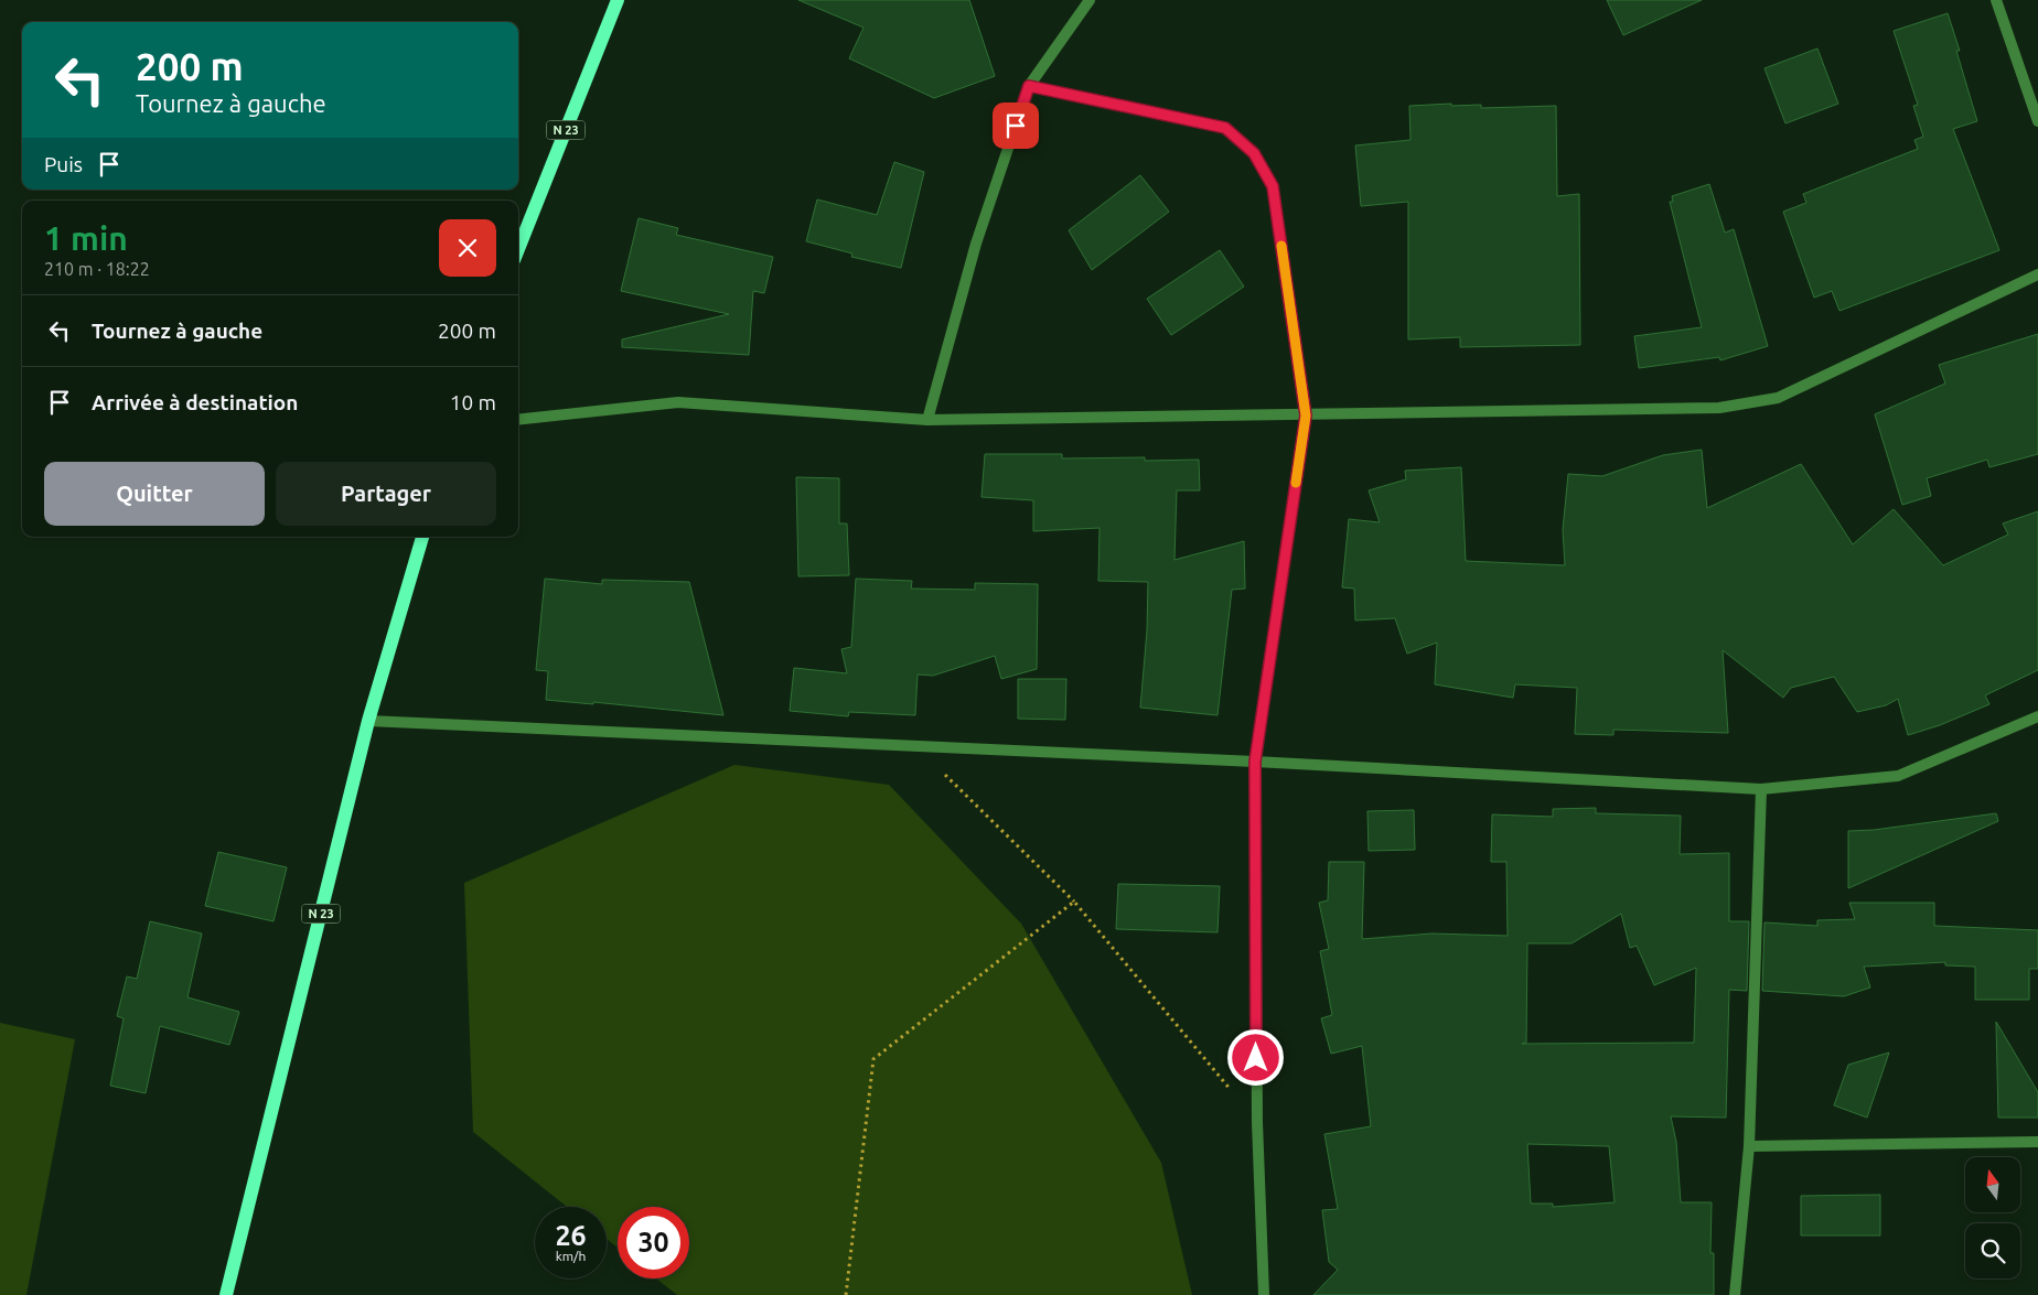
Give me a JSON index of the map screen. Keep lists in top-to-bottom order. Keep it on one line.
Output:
{"streets":{"main road":["N 23"]},"north":"top","page":{"turn":["200 m","Tournez à gauche"],"then":"Puis","heading":["1 min","210 m · 18:22"],"list":[{"name":"Tournez à gauche","value":"200 m"},{"name":"Arrivée à destination","value":"10 m"}],"buttons":["Quitter","Partager"],"speed":"26 km/h","limit":"30"}}
